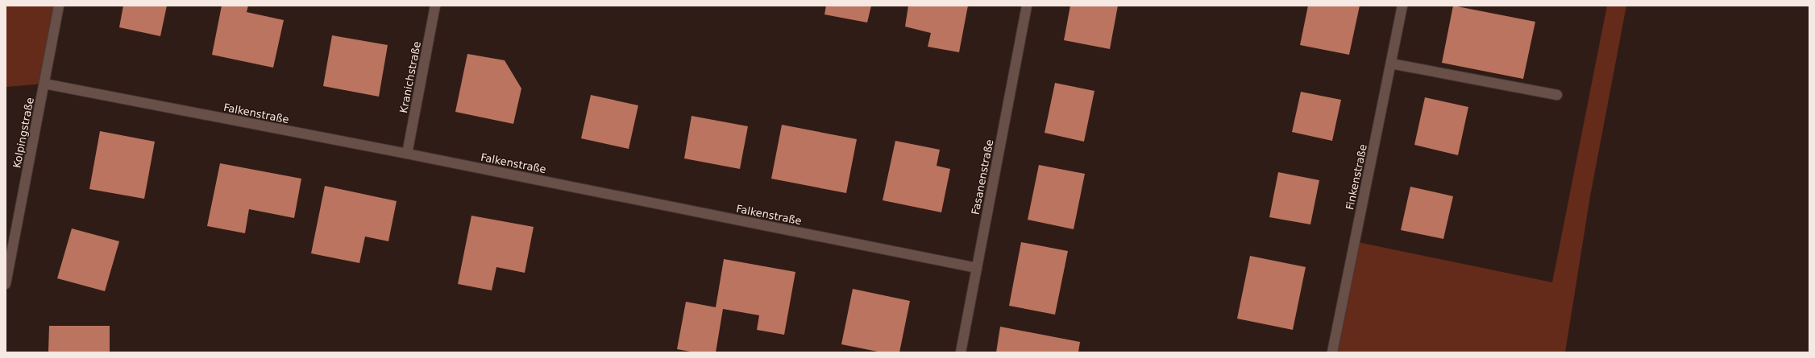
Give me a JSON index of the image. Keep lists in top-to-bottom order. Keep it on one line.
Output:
{"streets":{"street":["Kranichstraße","Falkenstraße","Kolpingstraße","Fasanenstraße","Finkenstraße"]},"crossings":[["Kranichstraße","Falkenstraße"],["Falkenstraße","Kolpingstraße"],["Falkenstraße","Fasanenstraße"]]}
